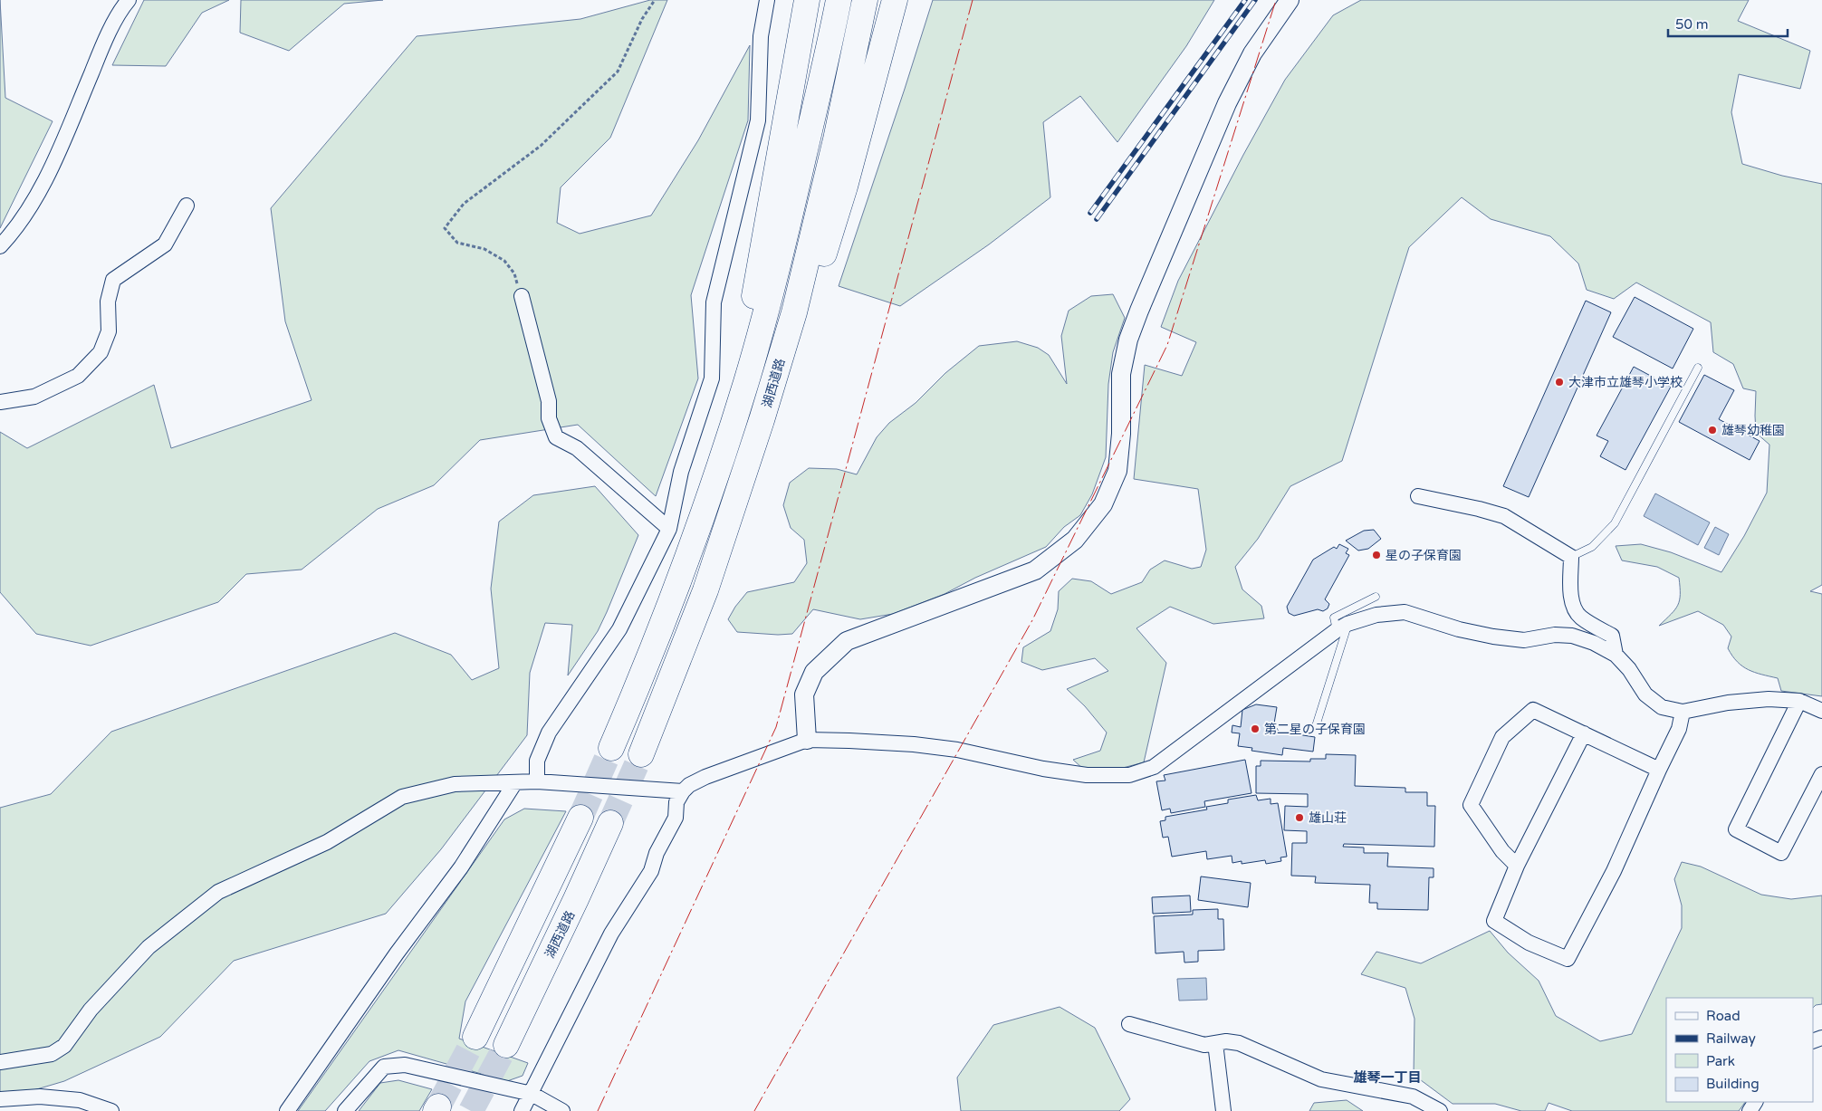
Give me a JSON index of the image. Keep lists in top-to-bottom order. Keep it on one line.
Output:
{"streets":{"highway":["湖西道路"]},"districts":["雄琴一丁目"],"places":["大津市立雄琴小学校","雄琴幼稚園","星の子保育園","第二星の子保育園","雄山荘"],"legend":["Road","Railway","Park","Building"],"scale_bar":"50 m"}
